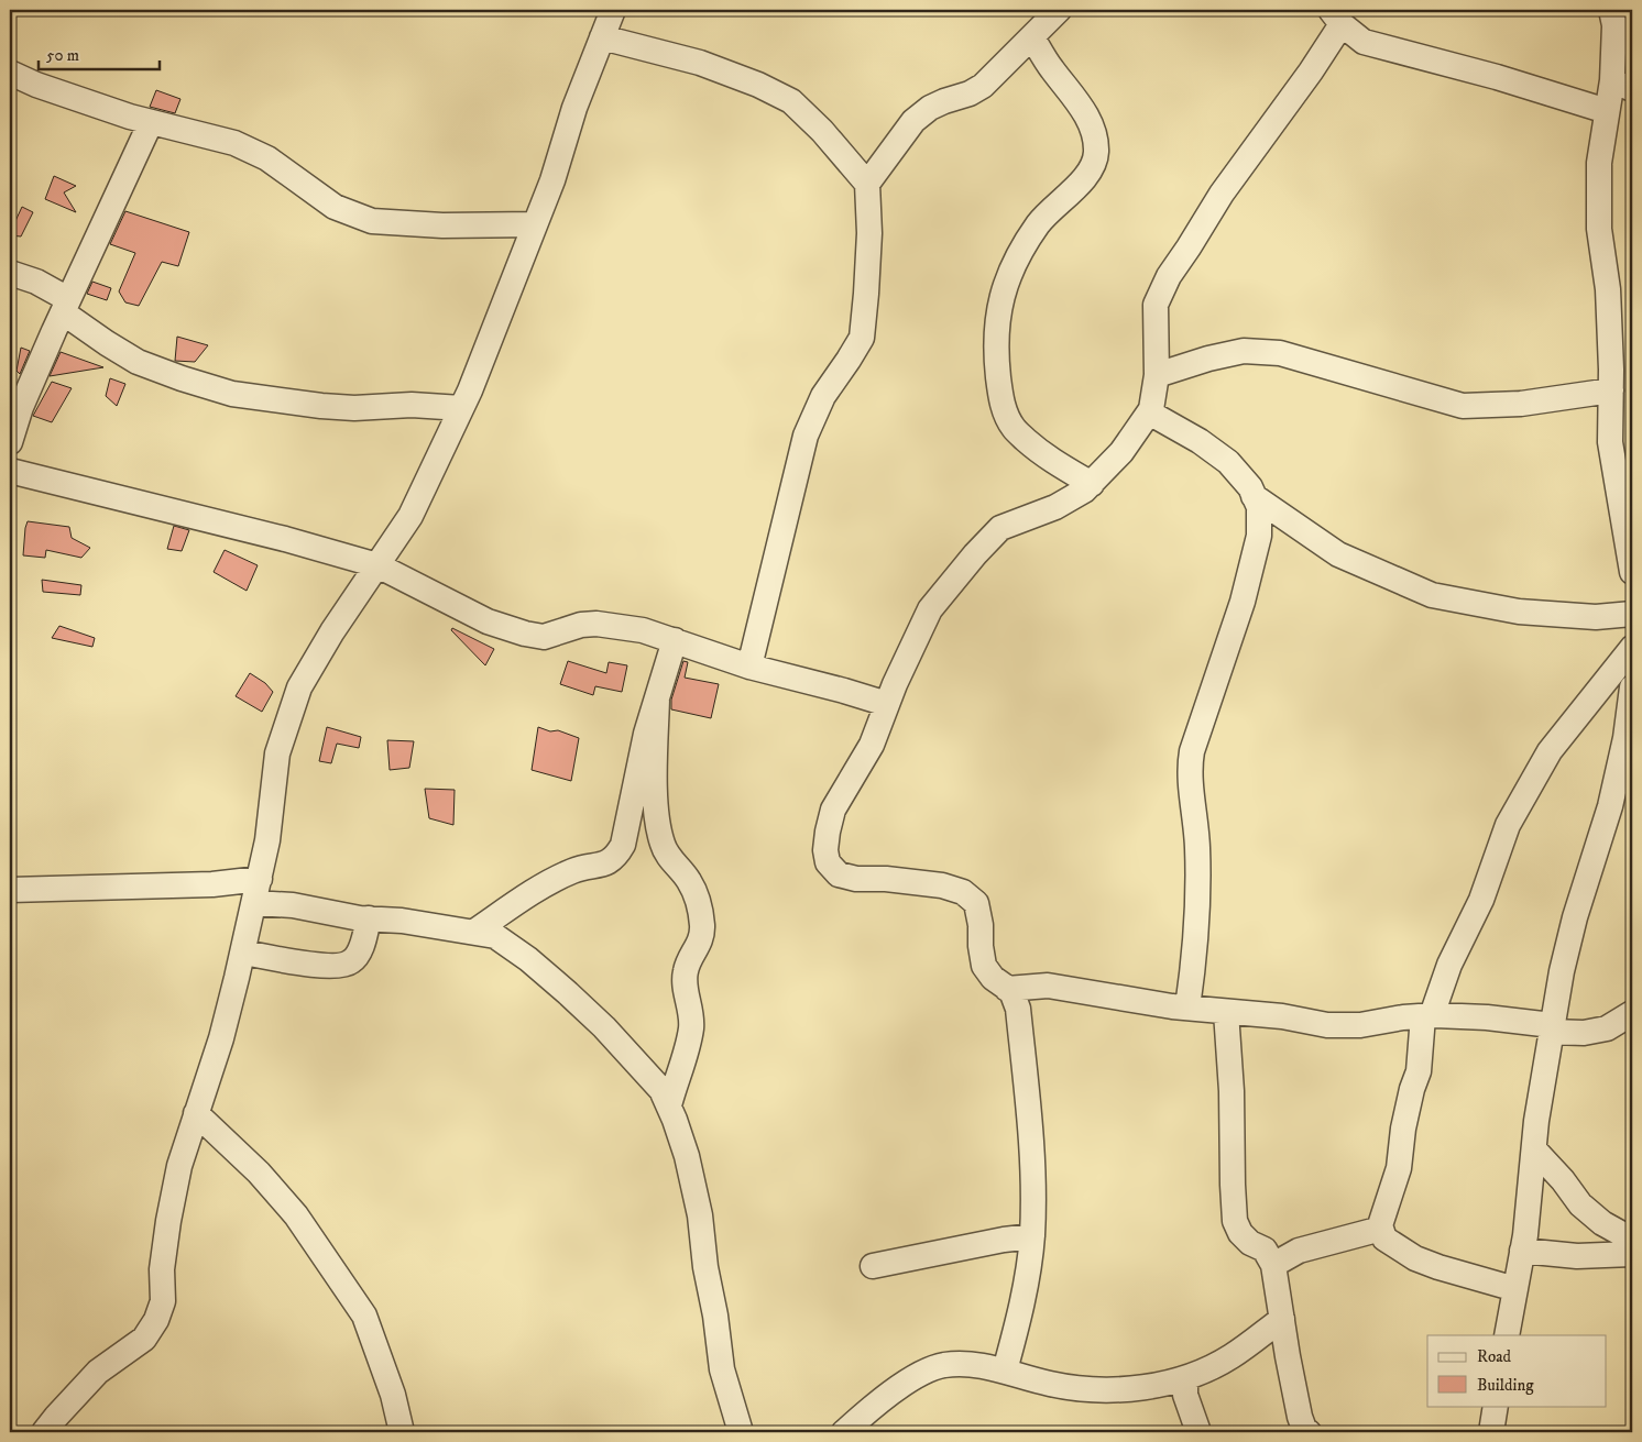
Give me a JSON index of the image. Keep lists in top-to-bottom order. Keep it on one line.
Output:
{"legend":["Road","Building"],"scale_bar":"50 m"}
